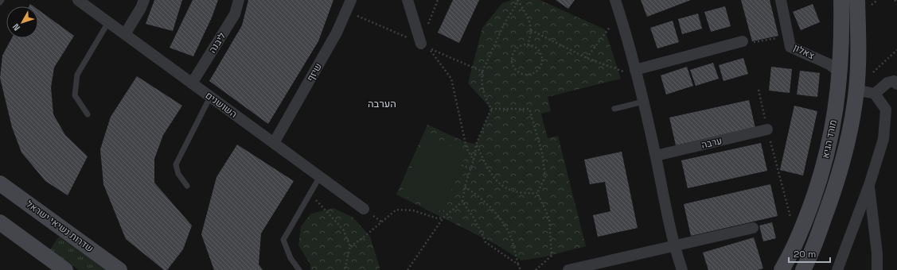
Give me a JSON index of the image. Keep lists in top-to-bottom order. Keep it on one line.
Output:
{"streets":{"street":["ליבנה","צאלון","שיזף","השושנים","מורד הגיא","ערבה","שדרות נשיאי ישראל"]},"crossings":[["ליבנה","השושנים"],["צאלון","מורד הגיא"],["שיזף","השושנים"]],"districts":["הערבה"],"scale_bar":"20 m","north":"bottom left"}
